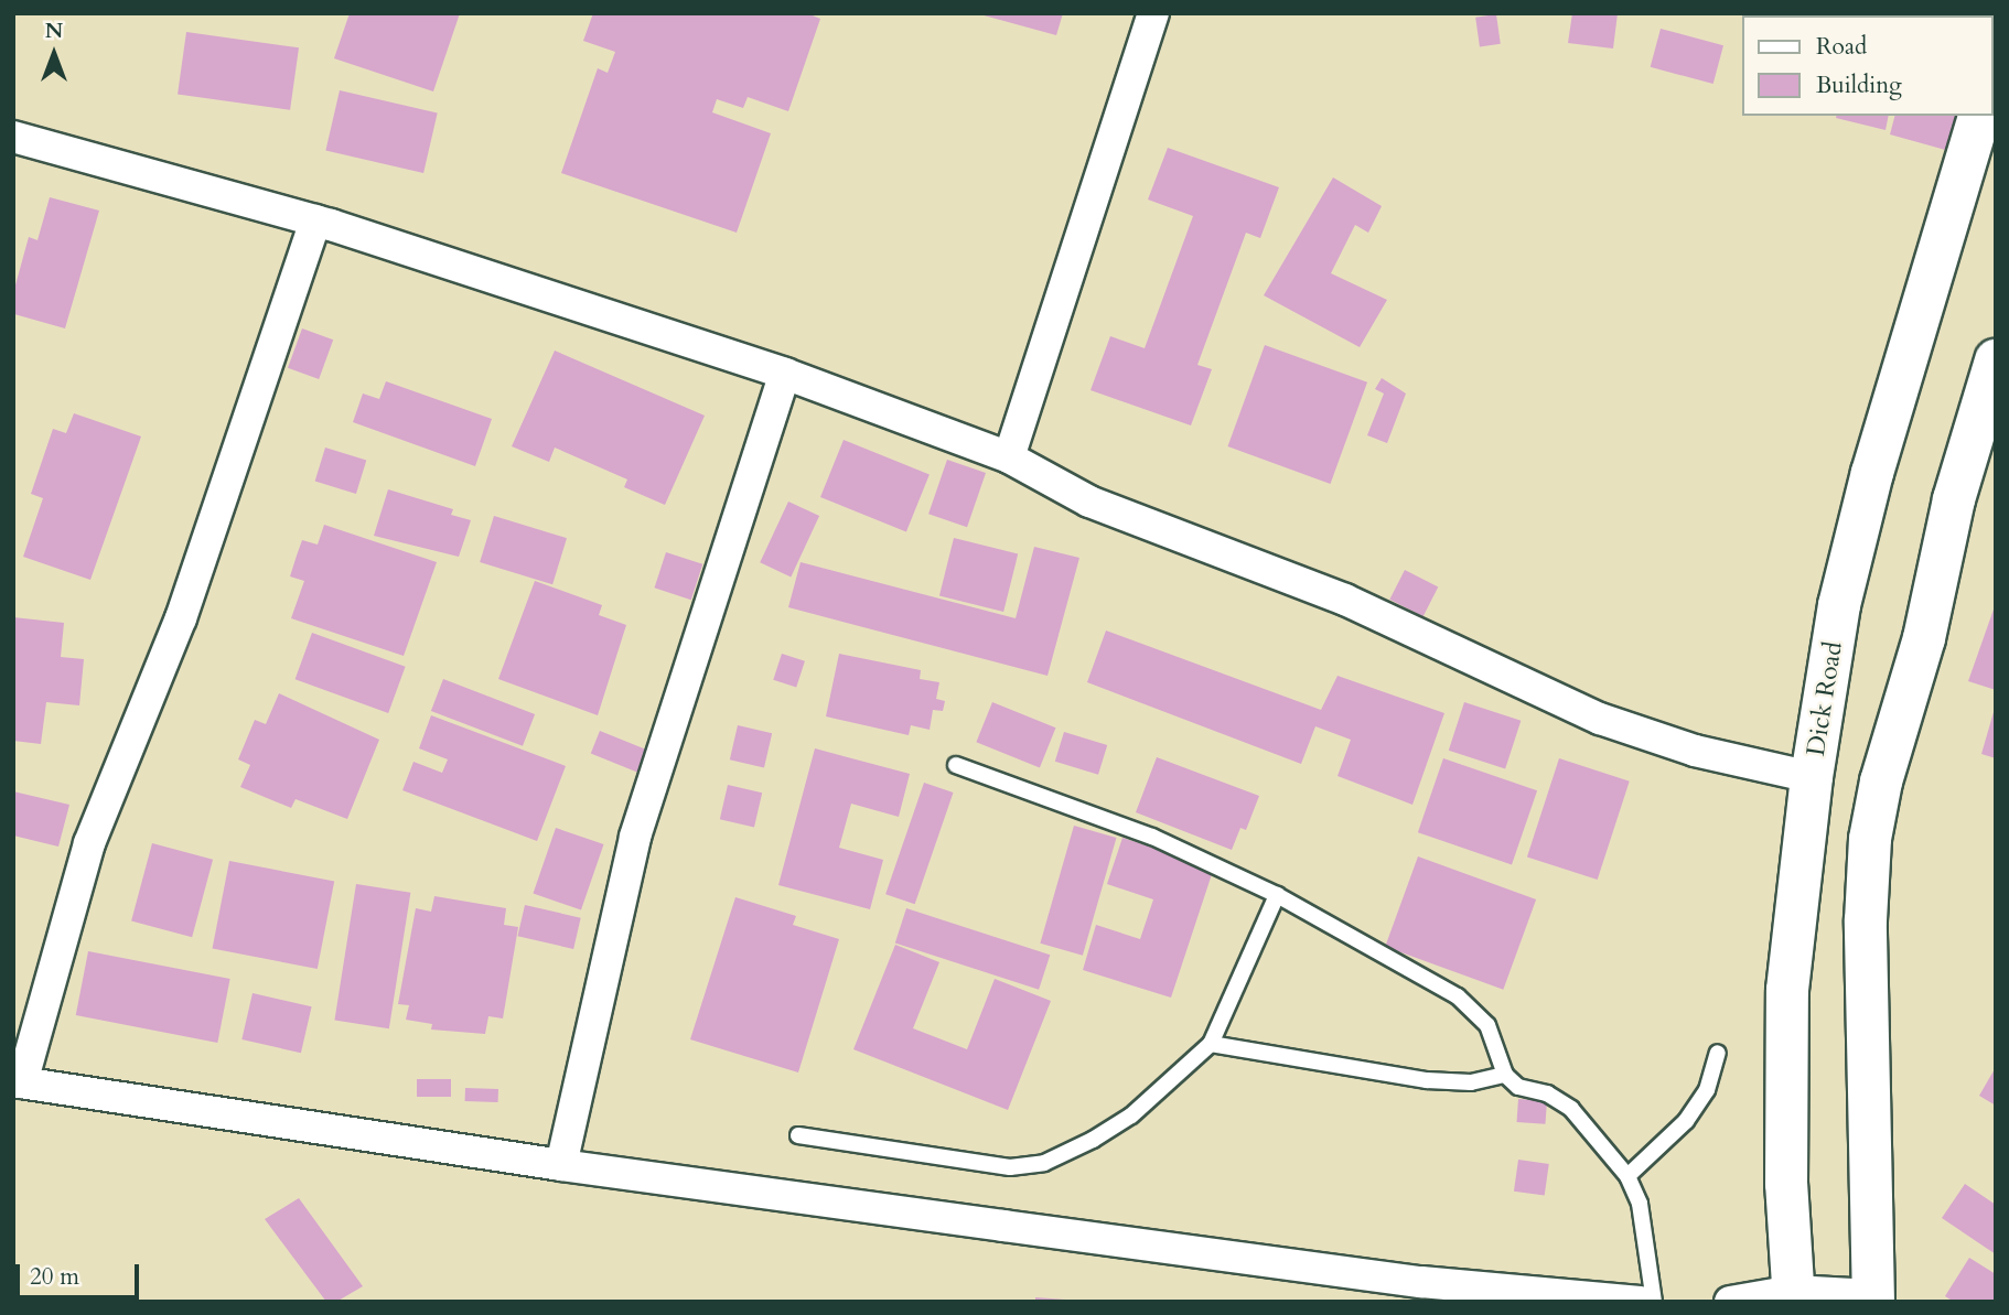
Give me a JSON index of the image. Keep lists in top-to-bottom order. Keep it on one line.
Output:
{"streets":{"main road":["Dick Road"]},"legend":["Road","Building"],"scale_bar":"20 m","north":"top"}
